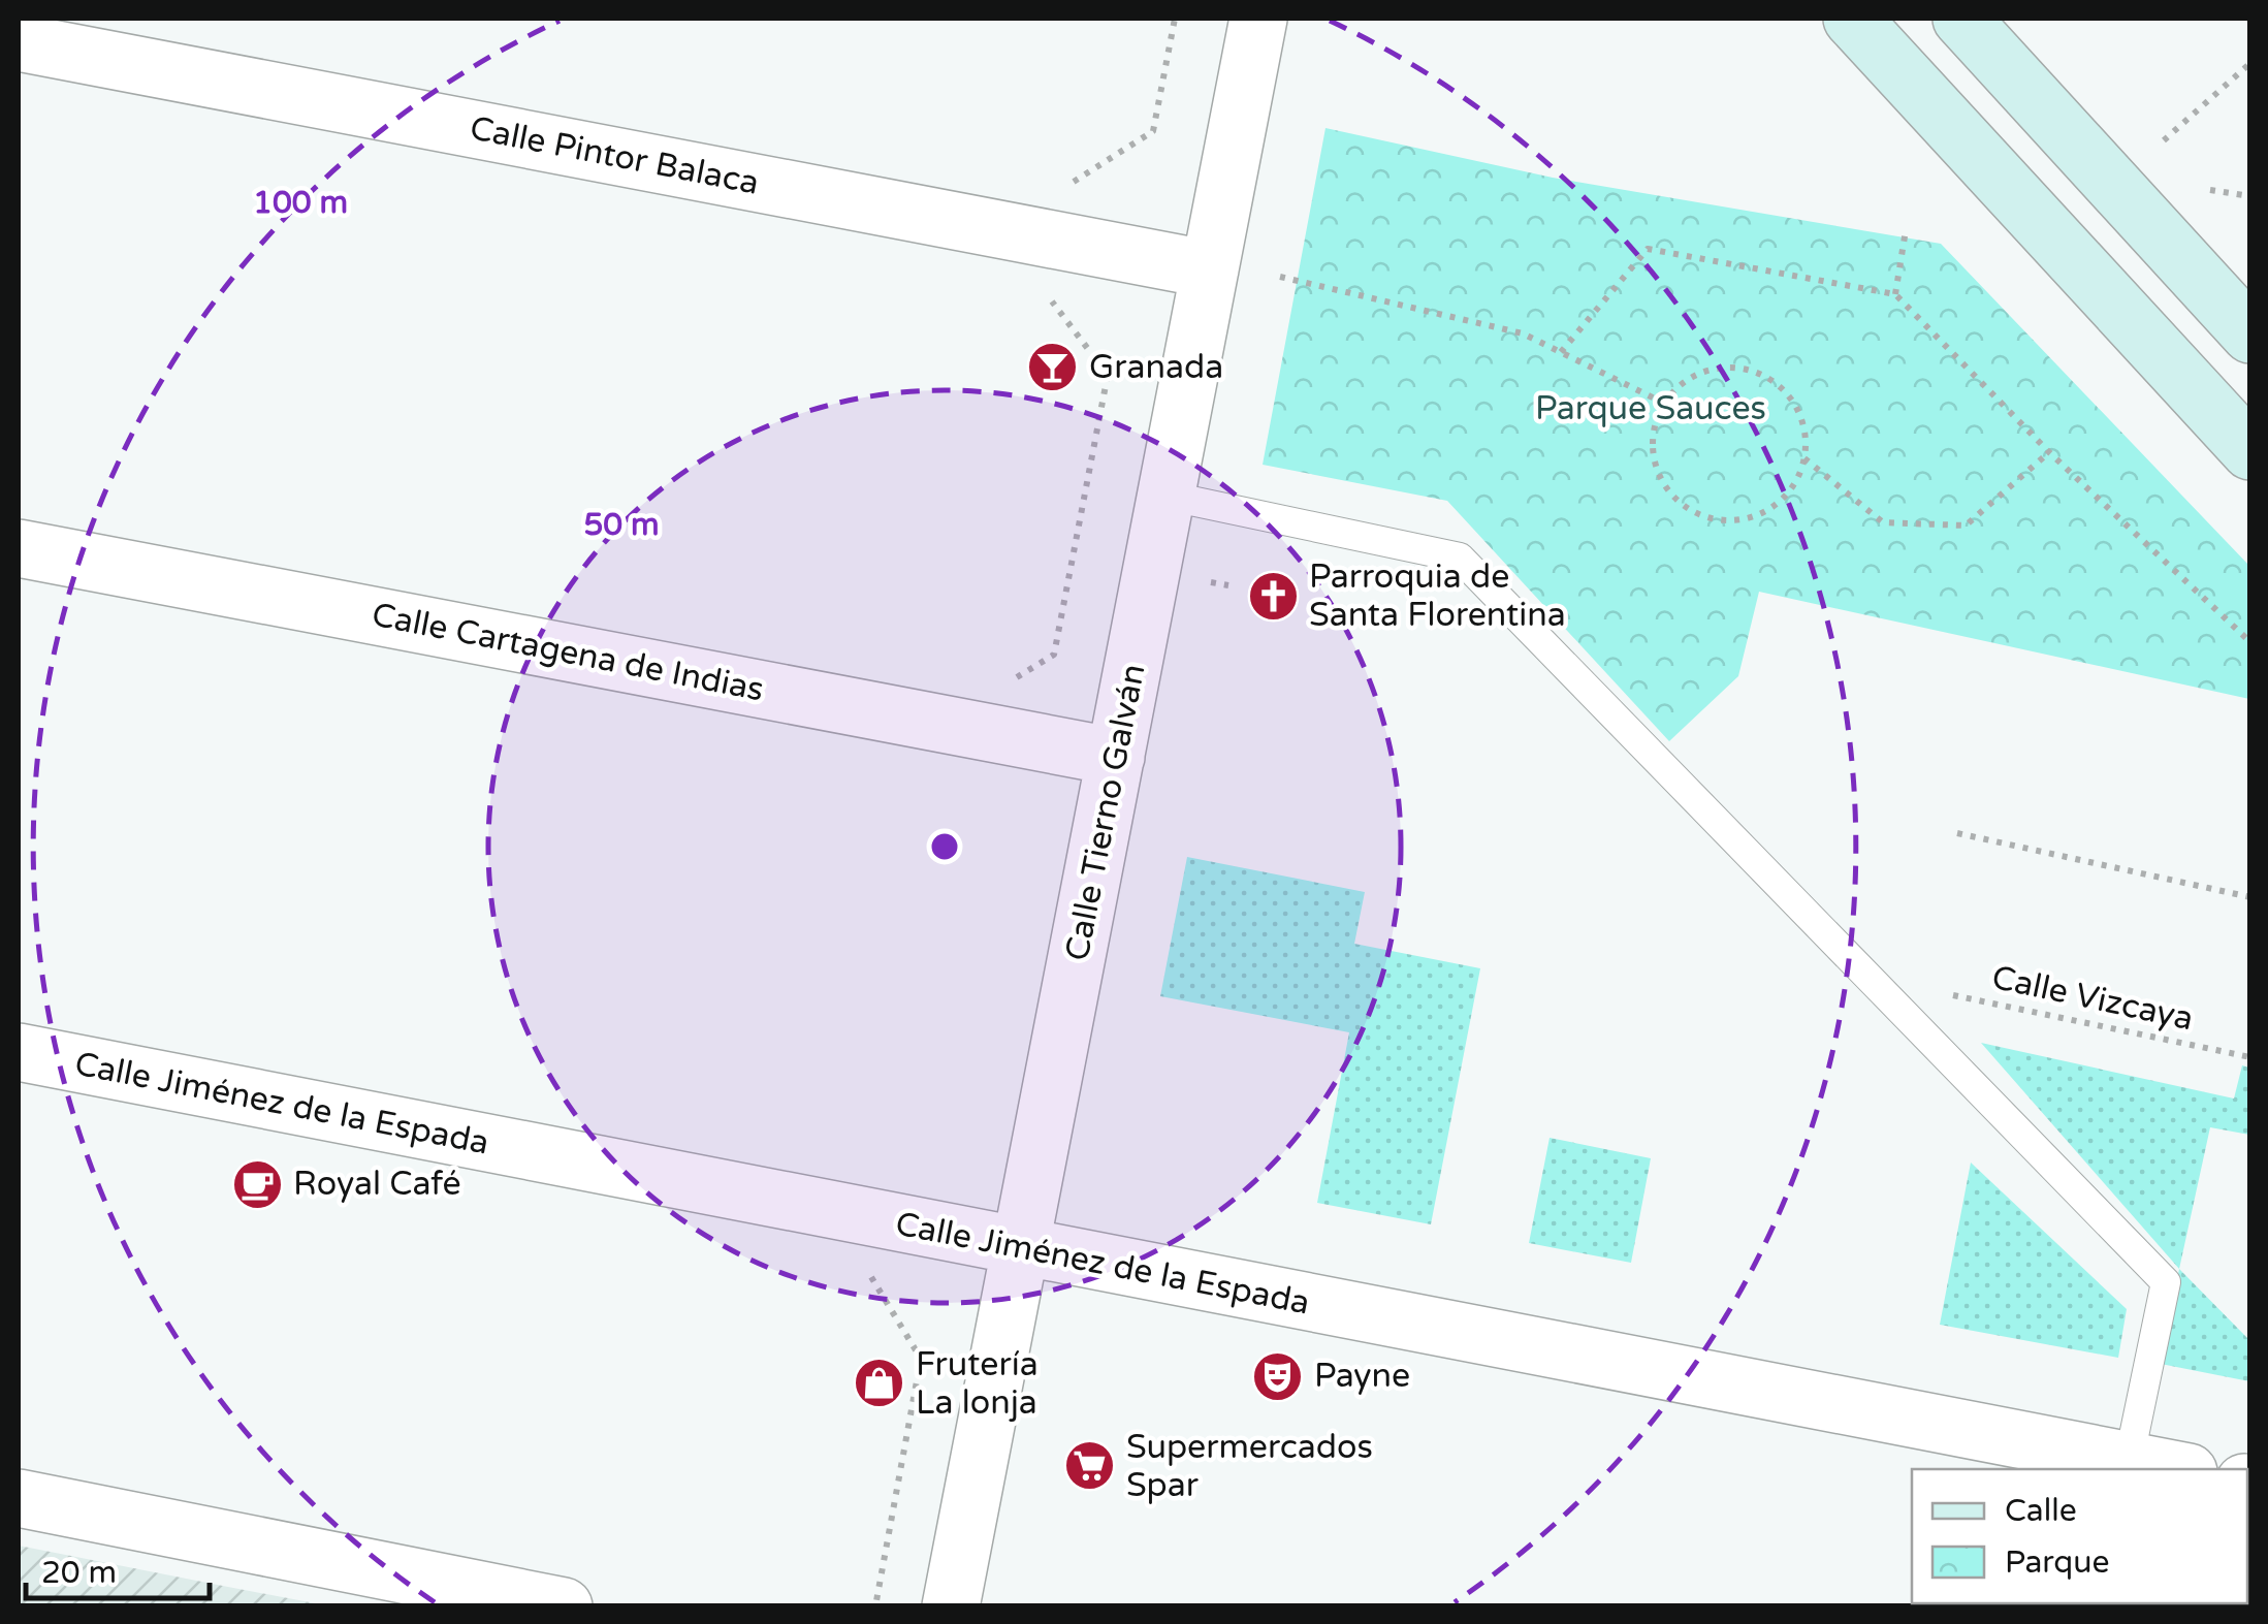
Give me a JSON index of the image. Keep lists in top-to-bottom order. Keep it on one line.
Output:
{"streets":{"street":["Calle Pintor Balaca","Calle Cartagena de Indias","Calle Tierno Galván","Calle Jiménez de la Espada"],"path":["Calle Vizcaya"]},"crossings":[["Calle Pintor Balaca","Calle Tierno Galván"],["Calle Cartagena de Indias","Calle Tierno Galván"],["Calle Tierno Galván","Calle Jiménez de la Espada"]],"parks":["Parque Sauces"],"places":{"bar":["Granada"],"church":["Parroquia de Santa Florentina"],"cafe":["Royal Café"],"theatre":["Payne"],"shop":["Frutería La lonja"],"supermarket":["Supermercados Spar"]},"legend":["Calle","Parque"],"scale_bar":"20 m","rings":["100 m","50 m"]}
